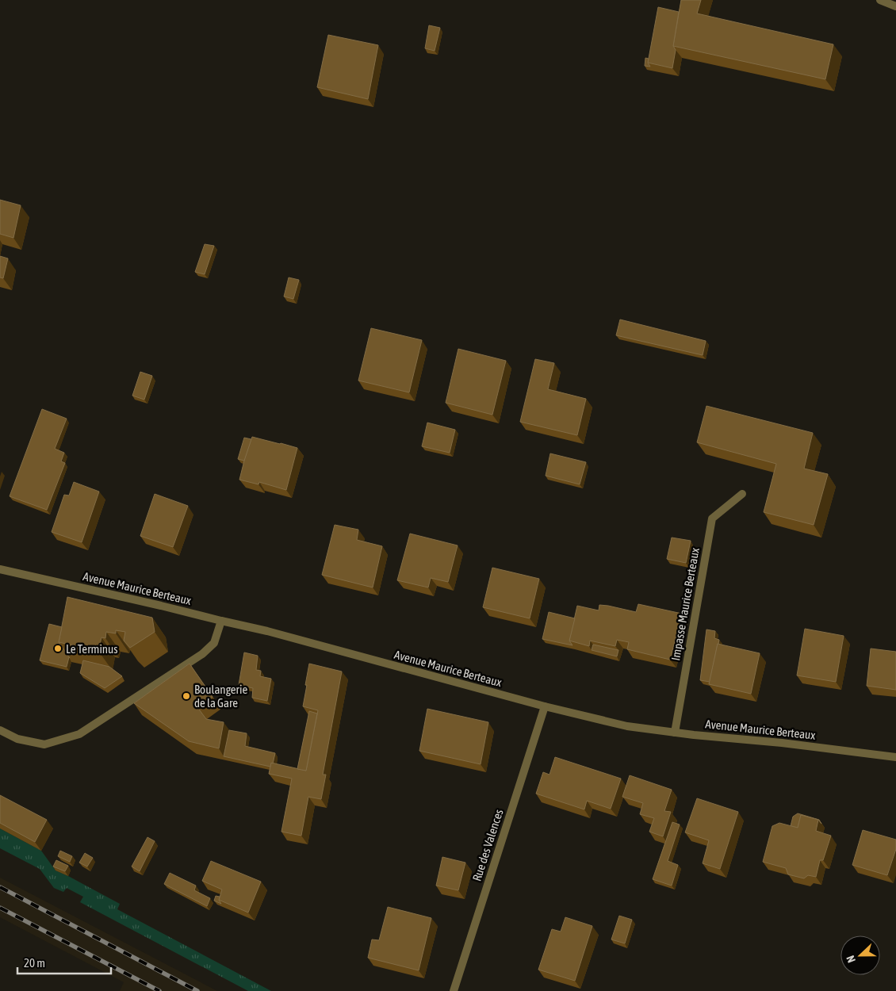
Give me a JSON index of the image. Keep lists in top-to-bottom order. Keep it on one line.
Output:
{"streets":{"street":["Avenue Maurice Berteaux","Impasse Maurice Berteaux","Rue des Valences"]},"crossings":[["Avenue Maurice Berteaux","Impasse Maurice Berteaux"],["Avenue Maurice Berteaux","Rue des Valences"]],"places":["Le Terminus","Boulangerie de la Gare"],"scale_bar":"20 m","north":"left"}
